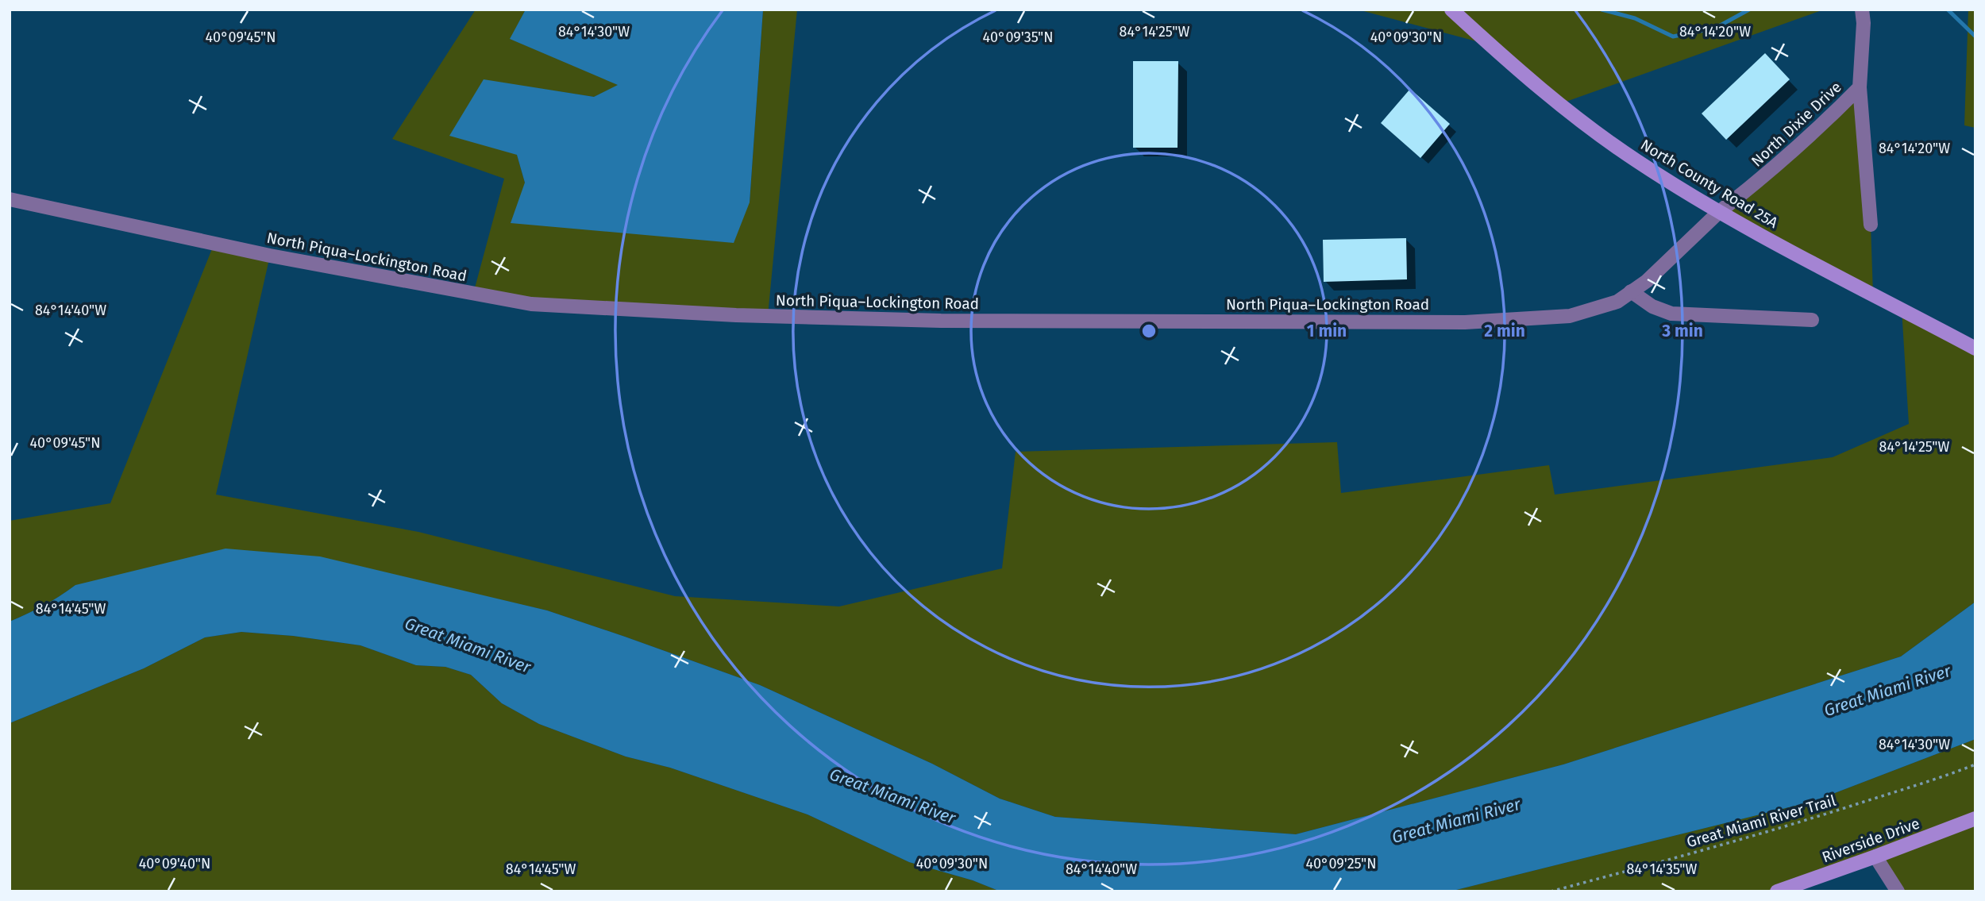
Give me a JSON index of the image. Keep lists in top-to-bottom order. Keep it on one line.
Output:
{"streets":{"main road":["North County Road 25A","Riverside Drive"],"street":["North Dixie Drive","North Piqua–Lockington Road"],"path":["Great Miami River Trail"]},"crossings":[["North Dixie Drive","North County Road 25A"],["North Dixie Drive","North Piqua–Lockington Road"],["North County Road 25A","North Piqua–Lockington Road"]],"water":["Great Miami River"],"coordinates":["84°14'30\"W","84°14'25\"W","84°14'20\"W","40°09'45\"N","40°09'35\"N","40°09'30\"N","84°14'40\"W","84°14'45\"W","40°09'40\"N","40°09'25\"N","84°14'35\"W"],"rings":["1 min","2 min","3 min"]}
